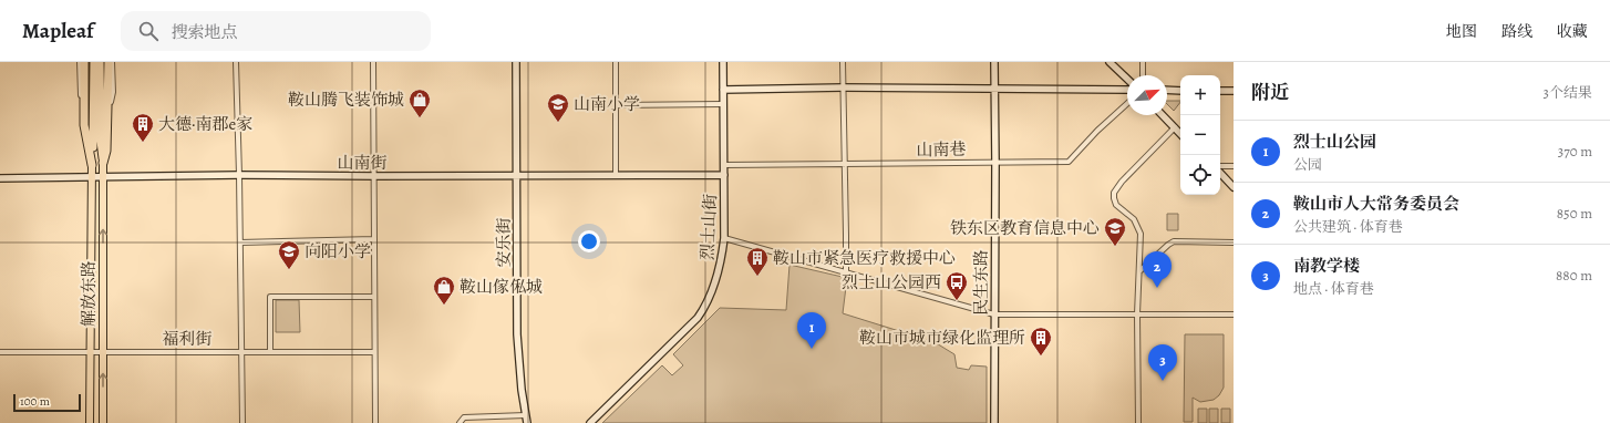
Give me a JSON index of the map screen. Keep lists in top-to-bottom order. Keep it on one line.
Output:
{"streets":{"main road":["山南街","烈士山街","安乐街","民生东路","解放东路"],"street":["山南巷","福利街"]},"crossings":[["山南巷","烈士山街"],["山南巷","民生东路"],["山南街","烈士山街"],["山南街","安乐街"],["山南街","解放东路"],["解放东路","福利街"]],"places":{"shop":["鞍山腾飞装饰城","鞍山傢俬城"],"school or university":["山南小学","铁东区教育信息中心","向阳小学"],"building":["大德·南郡e家","鞍山市紧急医疗救援中心","鞍山市城市绿化监理所"],"bus stop":["烈士山公园西"]},"scale_bar":"100 m","north":"top right","page":{"header":"Mapleaf","search":"搜索地点","nav":["地图","路线","收藏"],"heading":["附近","3个结果"],"map_buttons":["+","−"],"list":[{"mark":"1","name":"烈士山公园","note":"公园","value":"370 m"},{"mark":"2","name":"鞍山市人大常务委员会","note":"公共建筑 · 体育巷","value":"850 m"},{"mark":"3","name":"南教学楼","note":"地点 · 体育巷","value":"880 m"}],"pins":["2","1","3"],"scale":"100 m"}}
